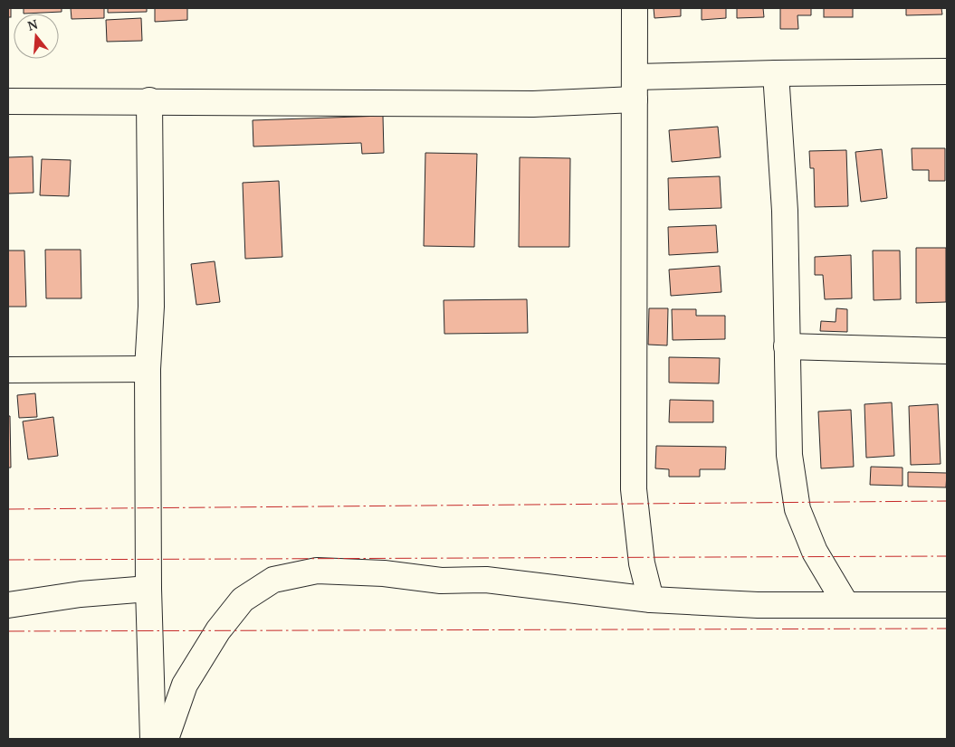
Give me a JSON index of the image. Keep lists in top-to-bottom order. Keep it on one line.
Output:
{"north":"top"}
